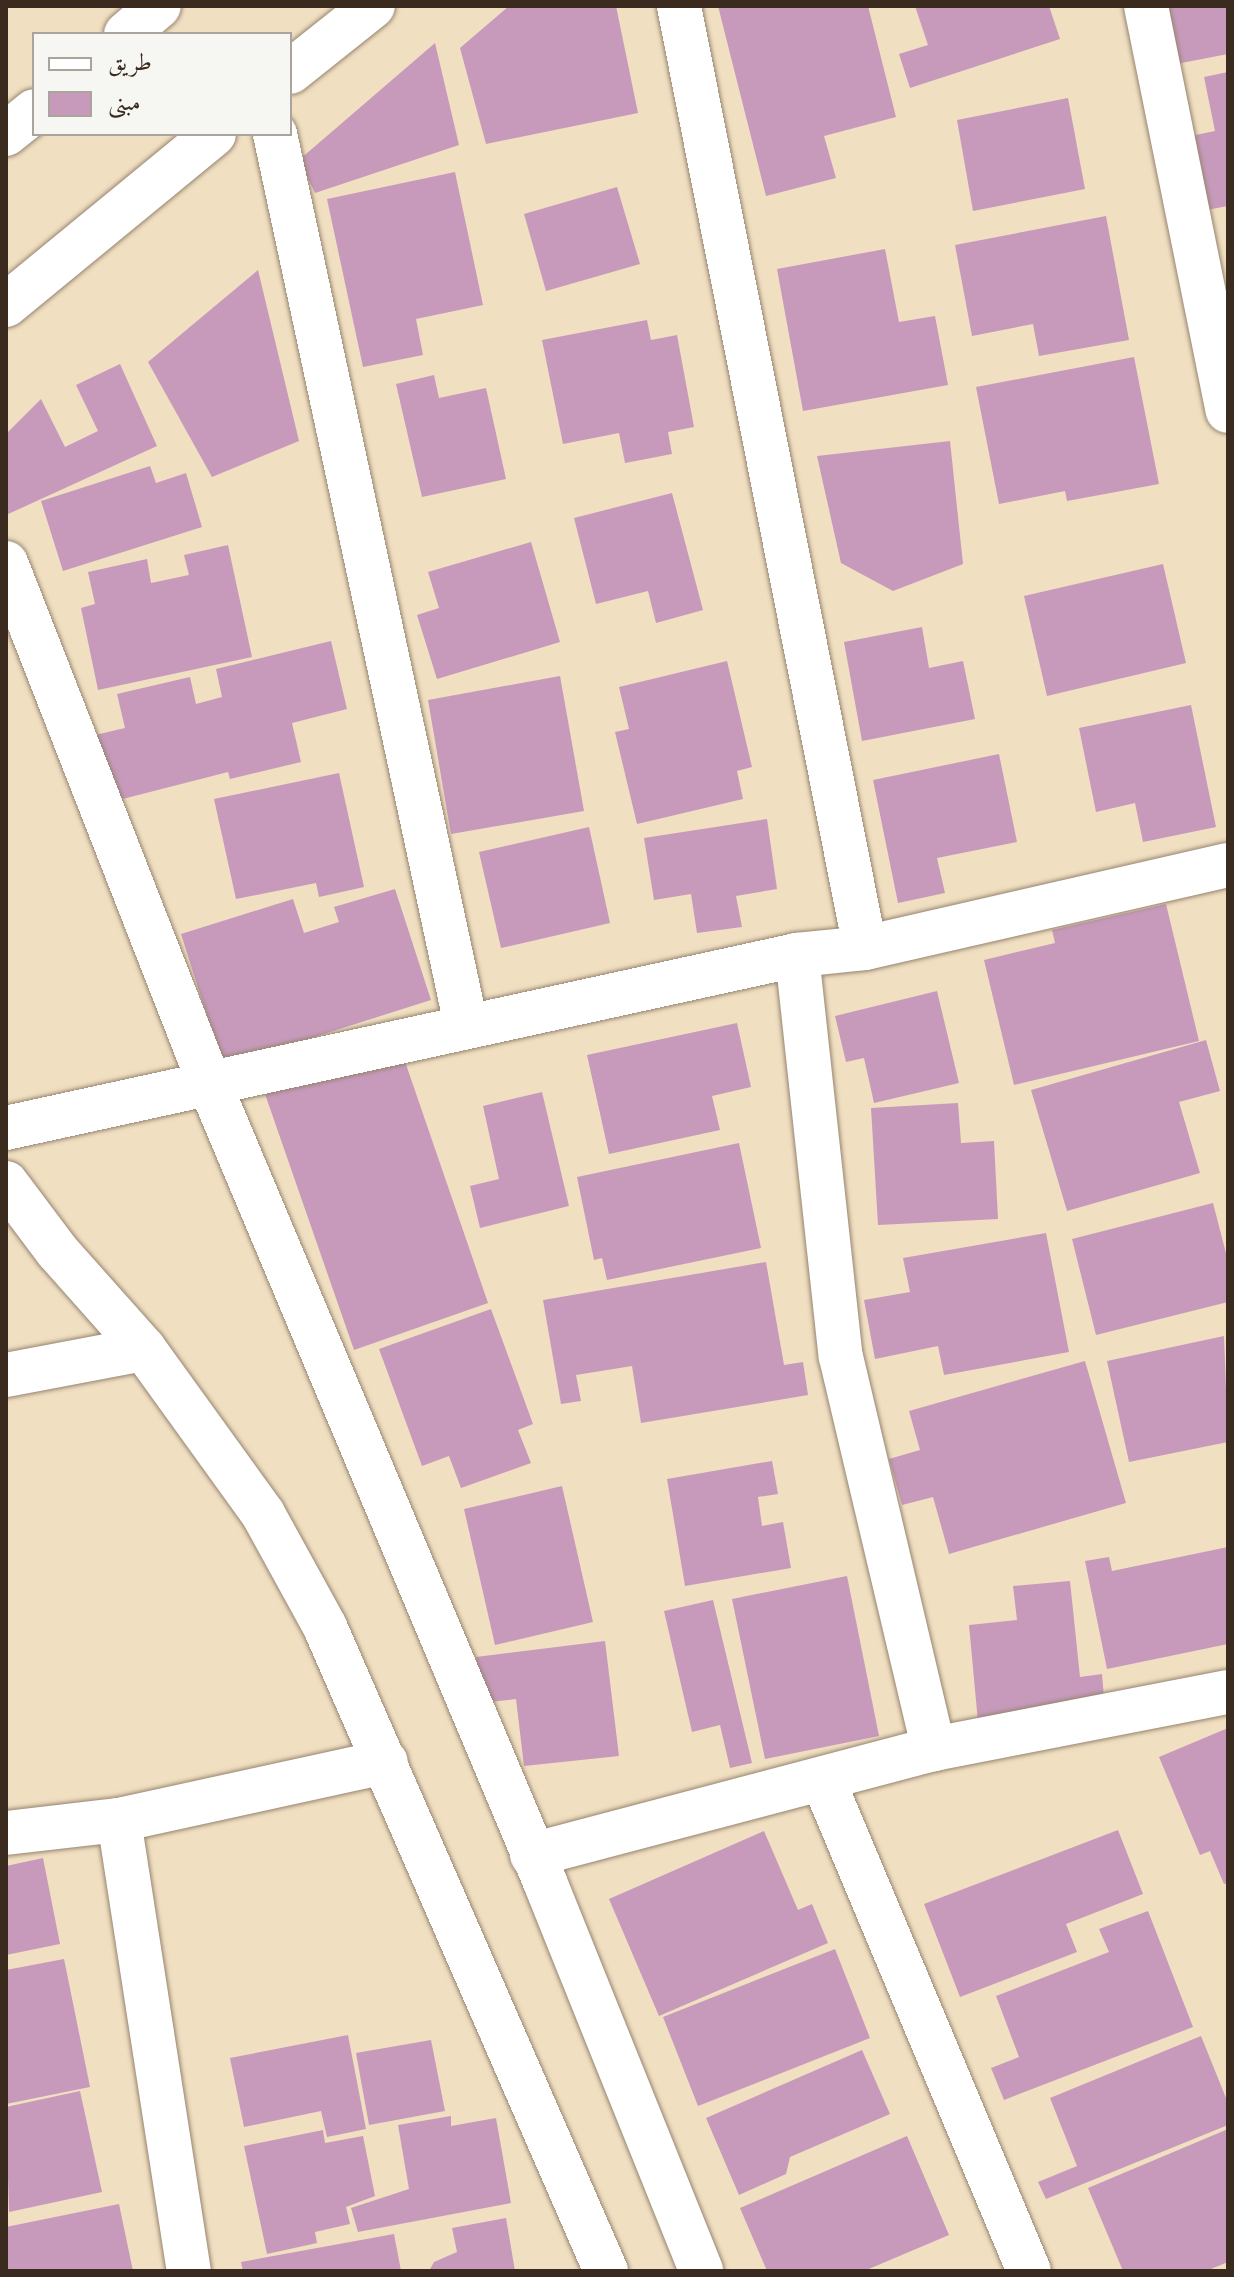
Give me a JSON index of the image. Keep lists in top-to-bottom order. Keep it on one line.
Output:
{"legend":["طريق","مبنى"]}
